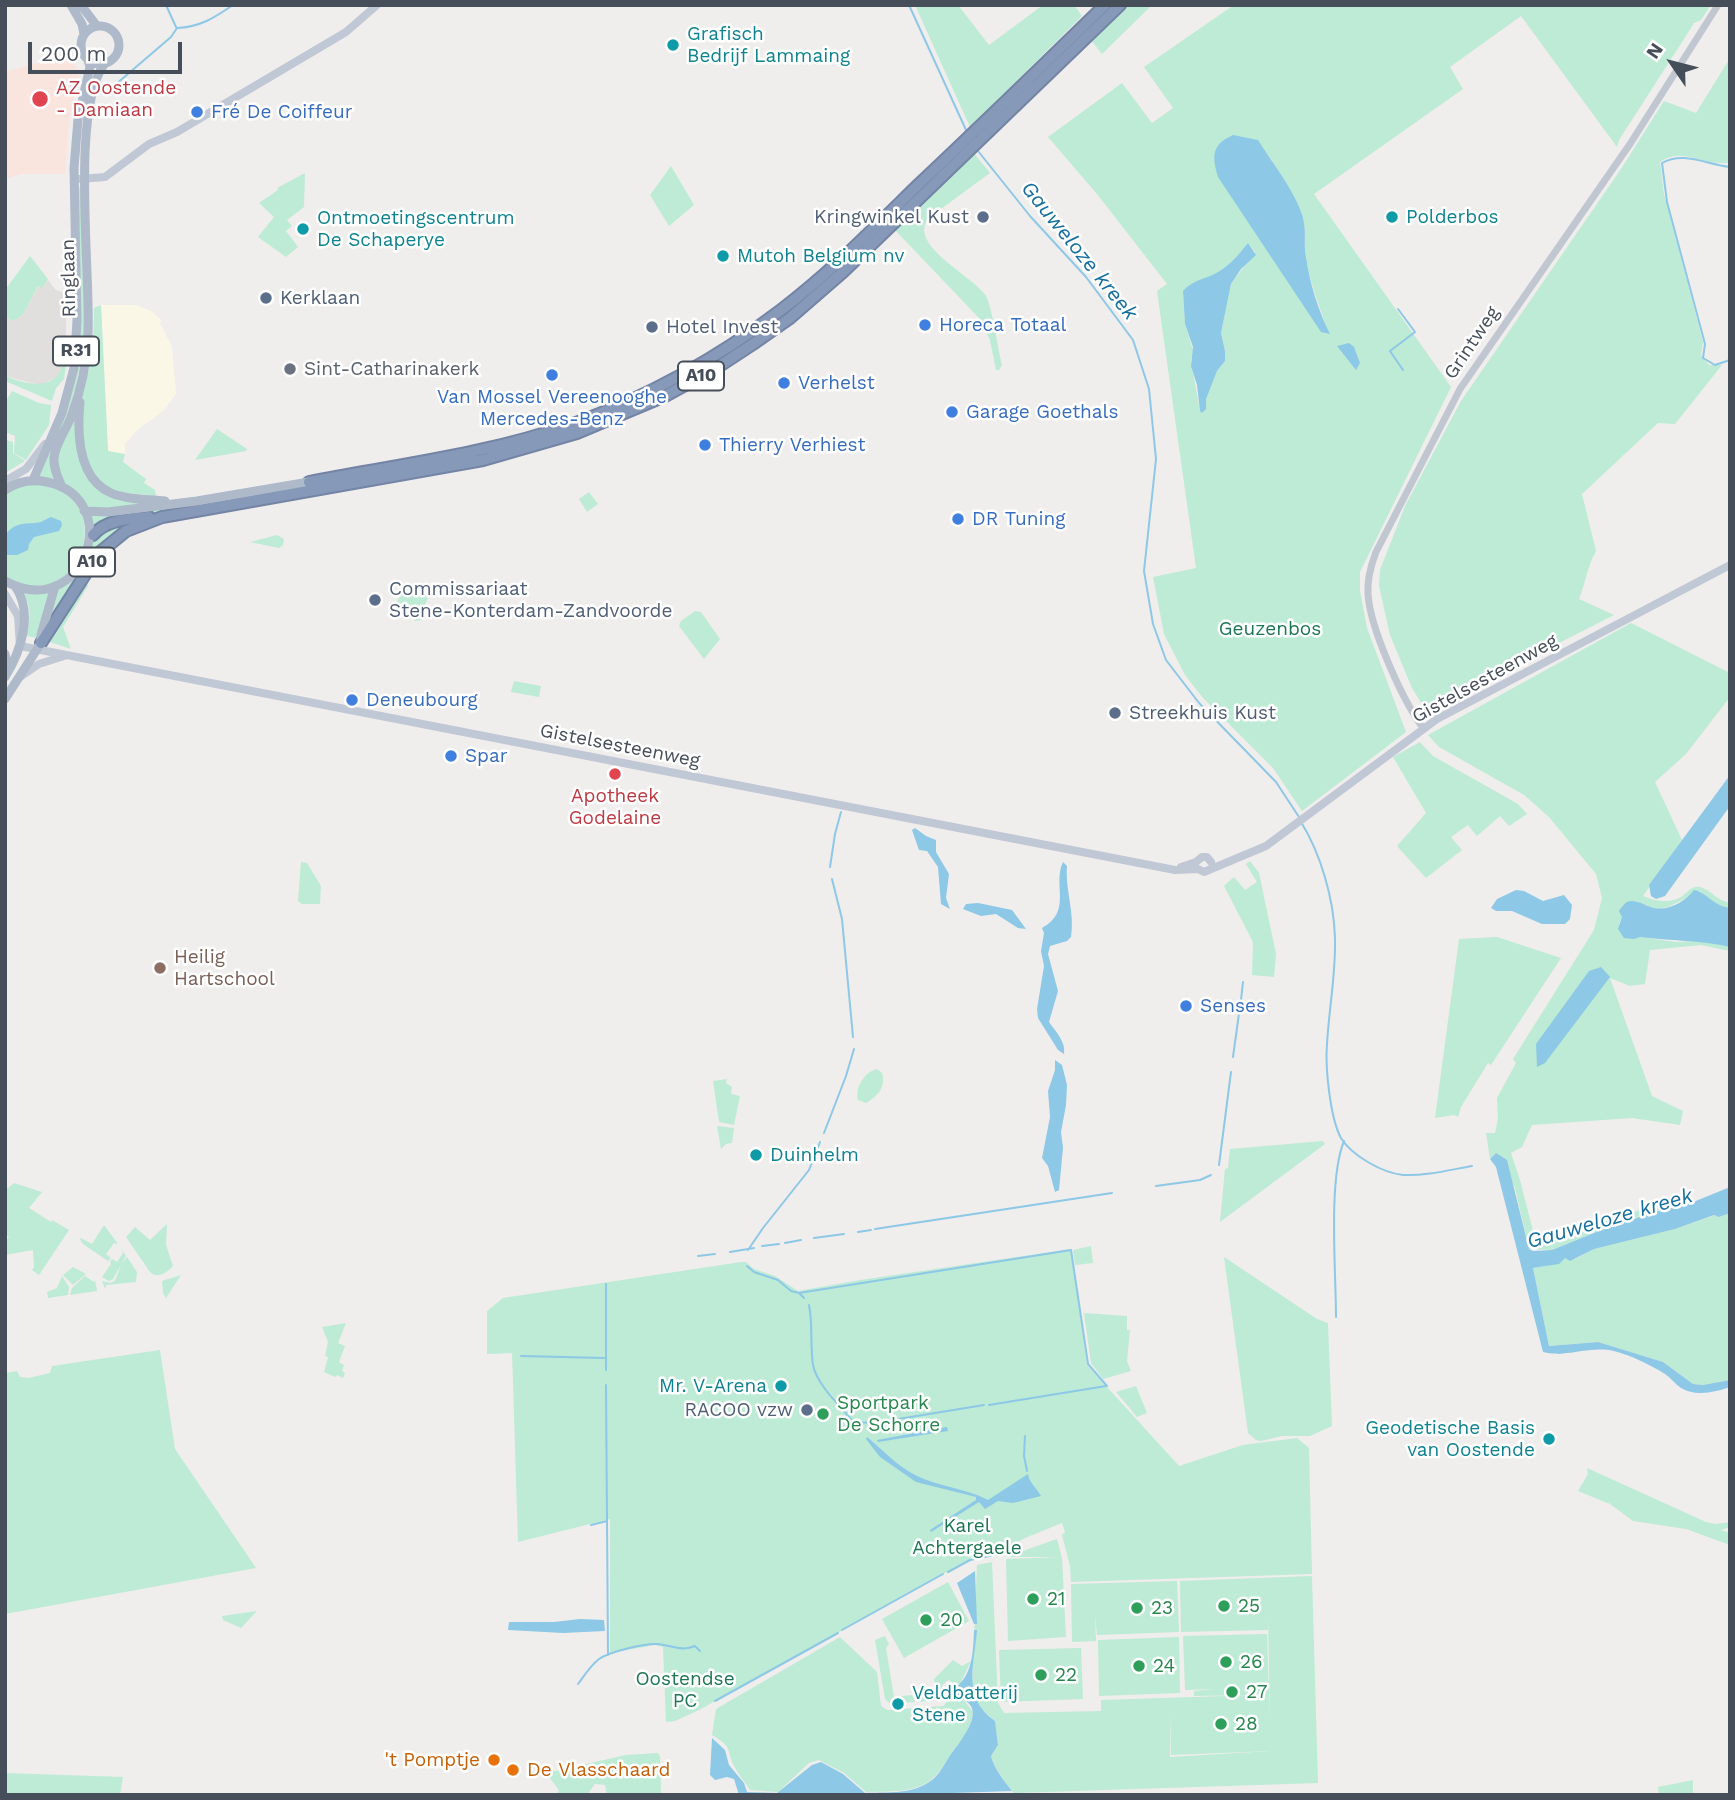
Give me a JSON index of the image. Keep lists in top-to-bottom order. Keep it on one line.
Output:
{"streets":{"highway":["A10"],"main road":["Ringlaan","R31","Gistelsesteenweg"],"street":["Grintweg"]},"crossings":[["Ringlaan","R31"],["Ringlaan","A10"],["Grintweg","Gistelsesteenweg"],["R31","A10"],["A10","Gistelsesteenweg"]],"water":["Gauweloze kreek"],"parks":["Geuzenbos","Karel Achtergaele","Oostendse PC"],"places":["Grafisch Bedrijf Lammaing","AZ Oostende - Damiaan","Fré De Coiffeur","Kringwinkel Kust","Polderbos","Ontmoetingscentrum De Schaperye","Mutoh Belgium nv","Kerklaan","Horeca Totaal","Hotel Invest","Sint-Catharinakerk","Van Mossel Vereenooghe Mercedes-Benz","Verhelst","Garage Goethals","Thierry Verhiest","DR Tuning","Commissariaat Stene-Konterdam-Zandvoorde","Deneubourg","Streekhuis Kust","Spar","Apotheek Godelaine","Heilig Hartschool","Senses","Duinhelm","Mr. V-Arena","RACOO vzw","Sportpark De Schorre","Geodetische Basis van Oostende","21","25","23","20","26","24","22","27","Veldbatterij Stene","28","'t Pomptje","De Vlasschaard"],"scale_bar":"200 m","north":"top left"}
